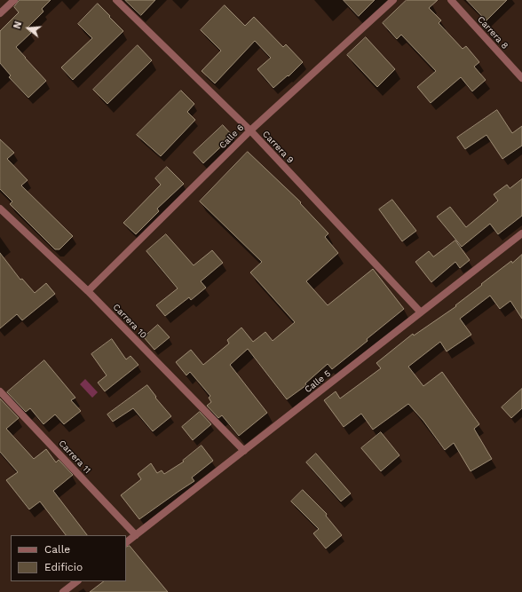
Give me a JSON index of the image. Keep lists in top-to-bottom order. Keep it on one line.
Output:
{"streets":{"street":["Carrera 8","Calle 6","Carrera 9","Carrera 10","Calle 5","Carrera 11"]},"crossings":[["Calle 6","Carrera 9"],["Calle 6","Carrera 10"],["Carrera 9","Calle 5"],["Carrera 10","Calle 5"],["Calle 5","Carrera 11"]],"legend":["Calle","Edificio"],"north":"left"}
